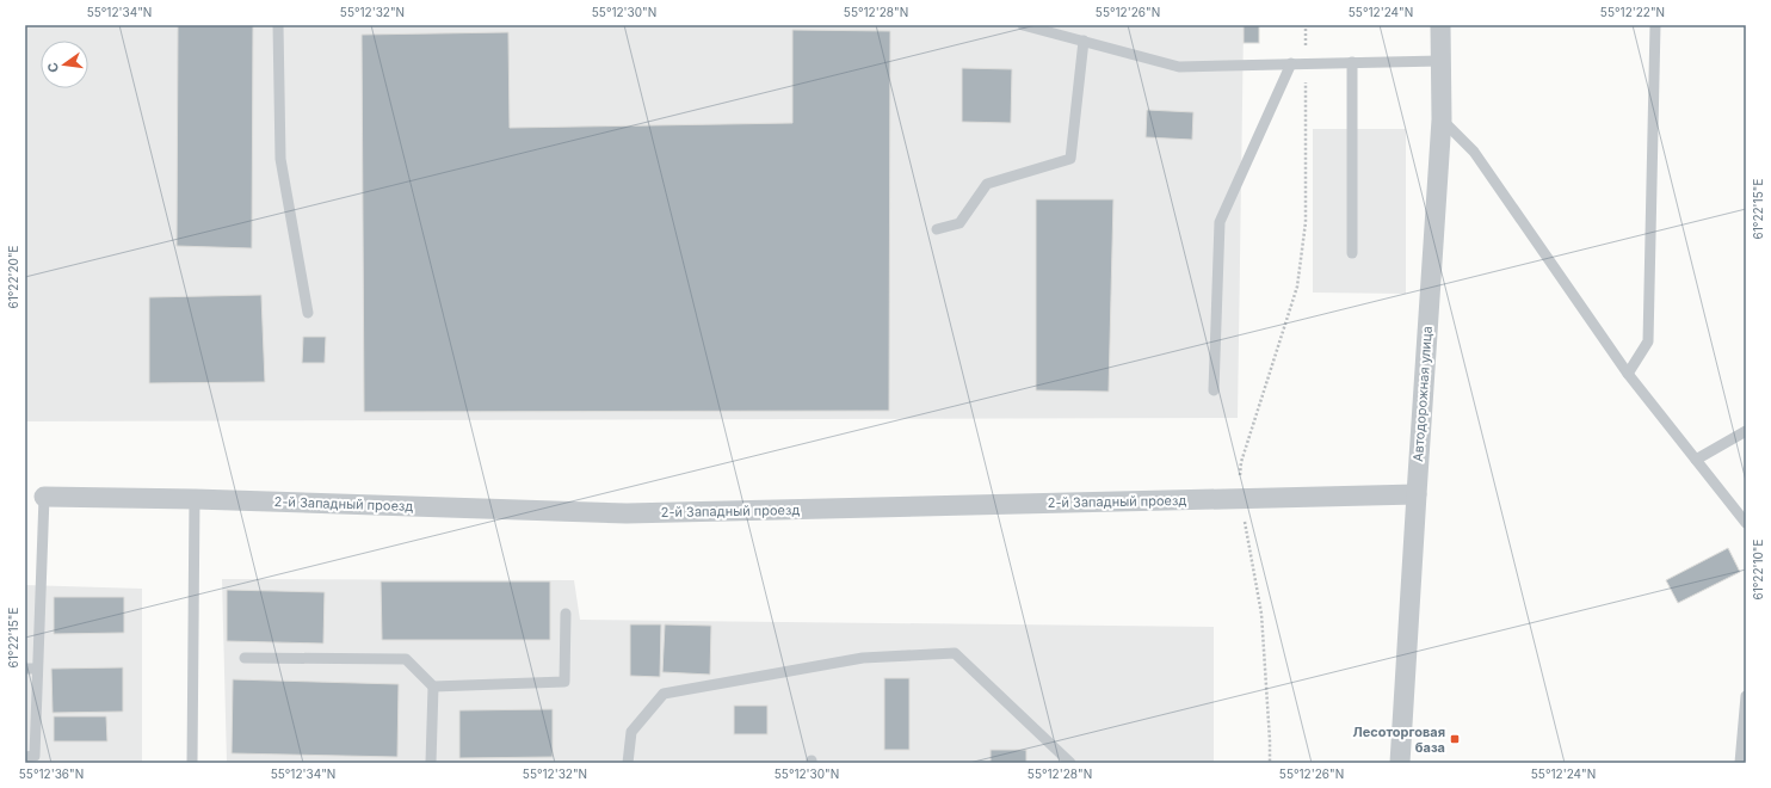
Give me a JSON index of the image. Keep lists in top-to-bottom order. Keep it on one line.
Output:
{"streets":{"street":["Автодорожная улица","2-й Западный проезд"]},"crossings":[["Автодорожная улица","2-й Западный проезд"]],"places":{"transit":["Лесоторговая база"]},"north":"left","coordinates":["55°12'34\"N","55°12'32\"N","55°12'30\"N","55°12'28\"N","55°12'26\"N","55°12'24\"N","55°12'22\"N","61°22'15\"E","61°22'20\"E","61°22'10\"E","55°12'36\"N"]}
